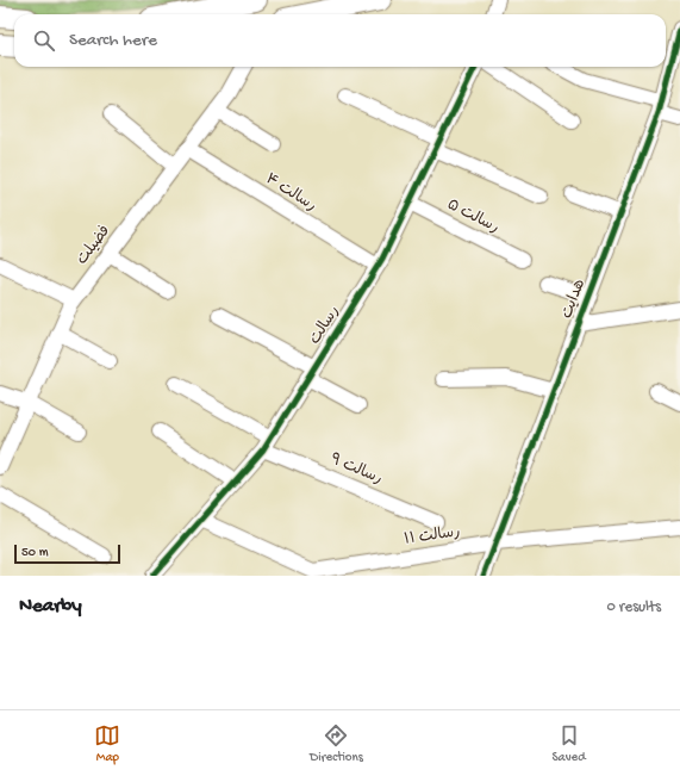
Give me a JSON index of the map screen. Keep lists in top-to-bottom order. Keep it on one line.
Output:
{"streets":{"street":["رسالت ۴","رسالت ۵","فضیلت","هدایت","رسالت","رسالت ۹","رسالت ۱۱"]},"crossings":[["رسالت ۴","فضیلت"],["رسالت ۴","رسالت"],["رسالت ۵","رسالت"],["هدایت","رسالت ۱۱"],["رسالت","رسالت ۹"],["رسالت","رسالت ۱۱"]],"scale_bar":"50 m","page":{"search":"Search here","scale":"50 m","heading":["Nearby","0 results"],"nav":["Map","Directions","Saved"]}}
